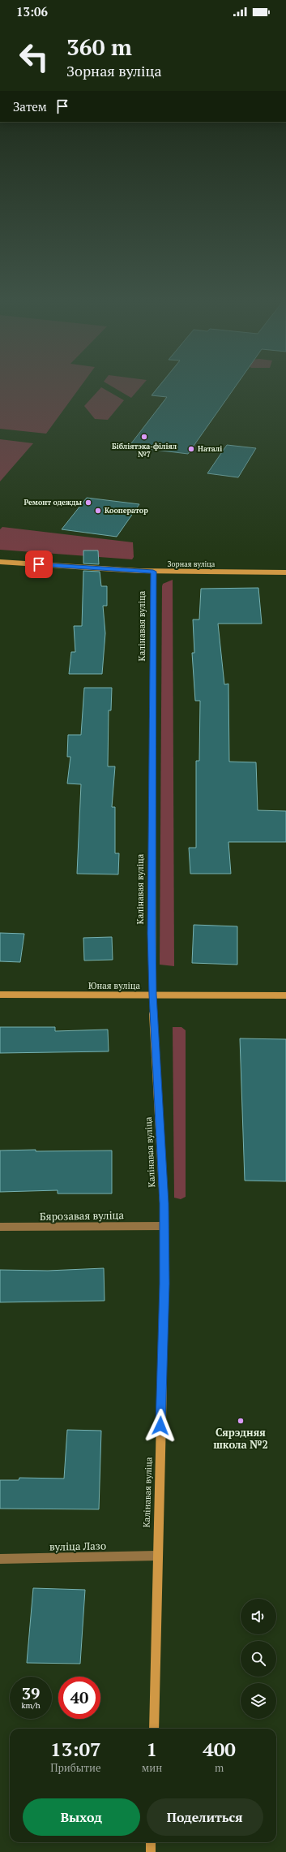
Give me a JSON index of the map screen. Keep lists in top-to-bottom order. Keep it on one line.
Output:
{"streets":{"street":["Зорная вуліца","Калінавая вуліца","Юная вуліца","Бярозавая вуліца","вуліца Лазо"]},"crossings":[["Зорная вуліца","Калінавая вуліца"],["Калінавая вуліца","Юная вуліца"],["Калінавая вуліца","Бярозавая вуліца"],["Калінавая вуліца","вуліца Лазо"]],"places":["Бібліятэка-філіял №7","Наталі","Ремонт одежды","Кооператор","Сярэдняя школа №2"],"page":{"status":"13:06","turn":["360 m","Зорная вуліца"],"then":"Затем","speed":"39 km/h","limit":"40","eta":["13:07","Прибытие","1","мин","400","m"],"buttons":["Выход","Поделиться"]}}
